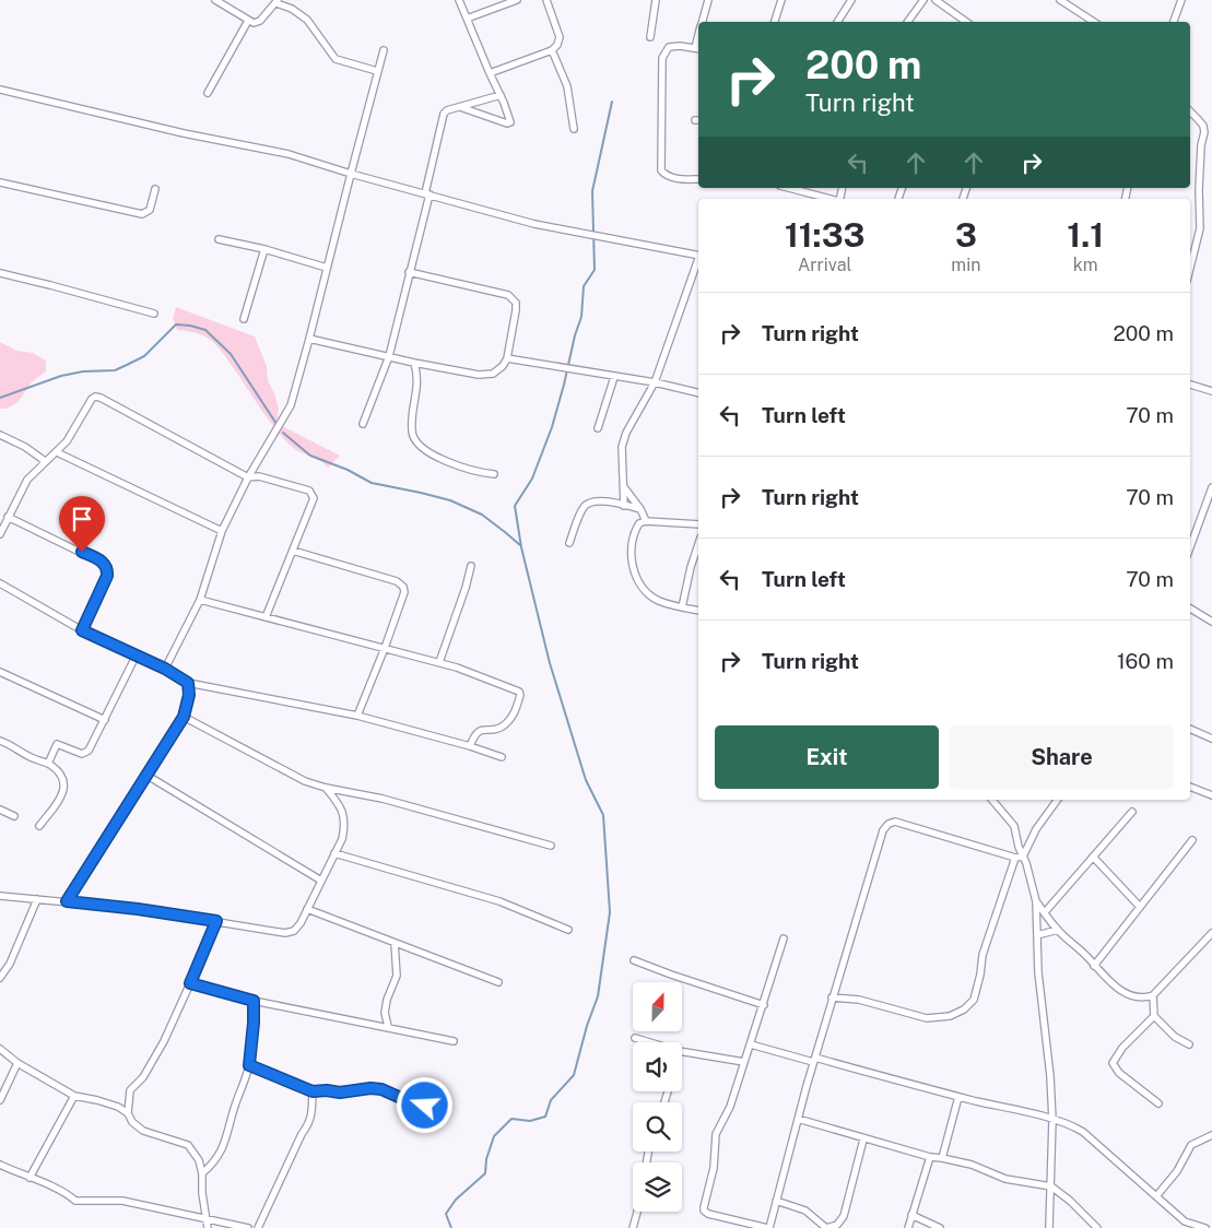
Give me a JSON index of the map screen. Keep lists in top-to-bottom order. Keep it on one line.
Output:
{"north":"top","page":{"turn":["200 m","Turn right"],"eta":["11:33","Arrival","3","min","1.1","km"],"list":[{"name":"Turn right","value":"200 m"},{"name":"Turn left","value":"70 m"},{"name":"Turn right","value":"70 m"},{"name":"Turn left","value":"70 m"},{"name":"Turn right","value":"160 m"}],"buttons":["Exit","Share"]}}
